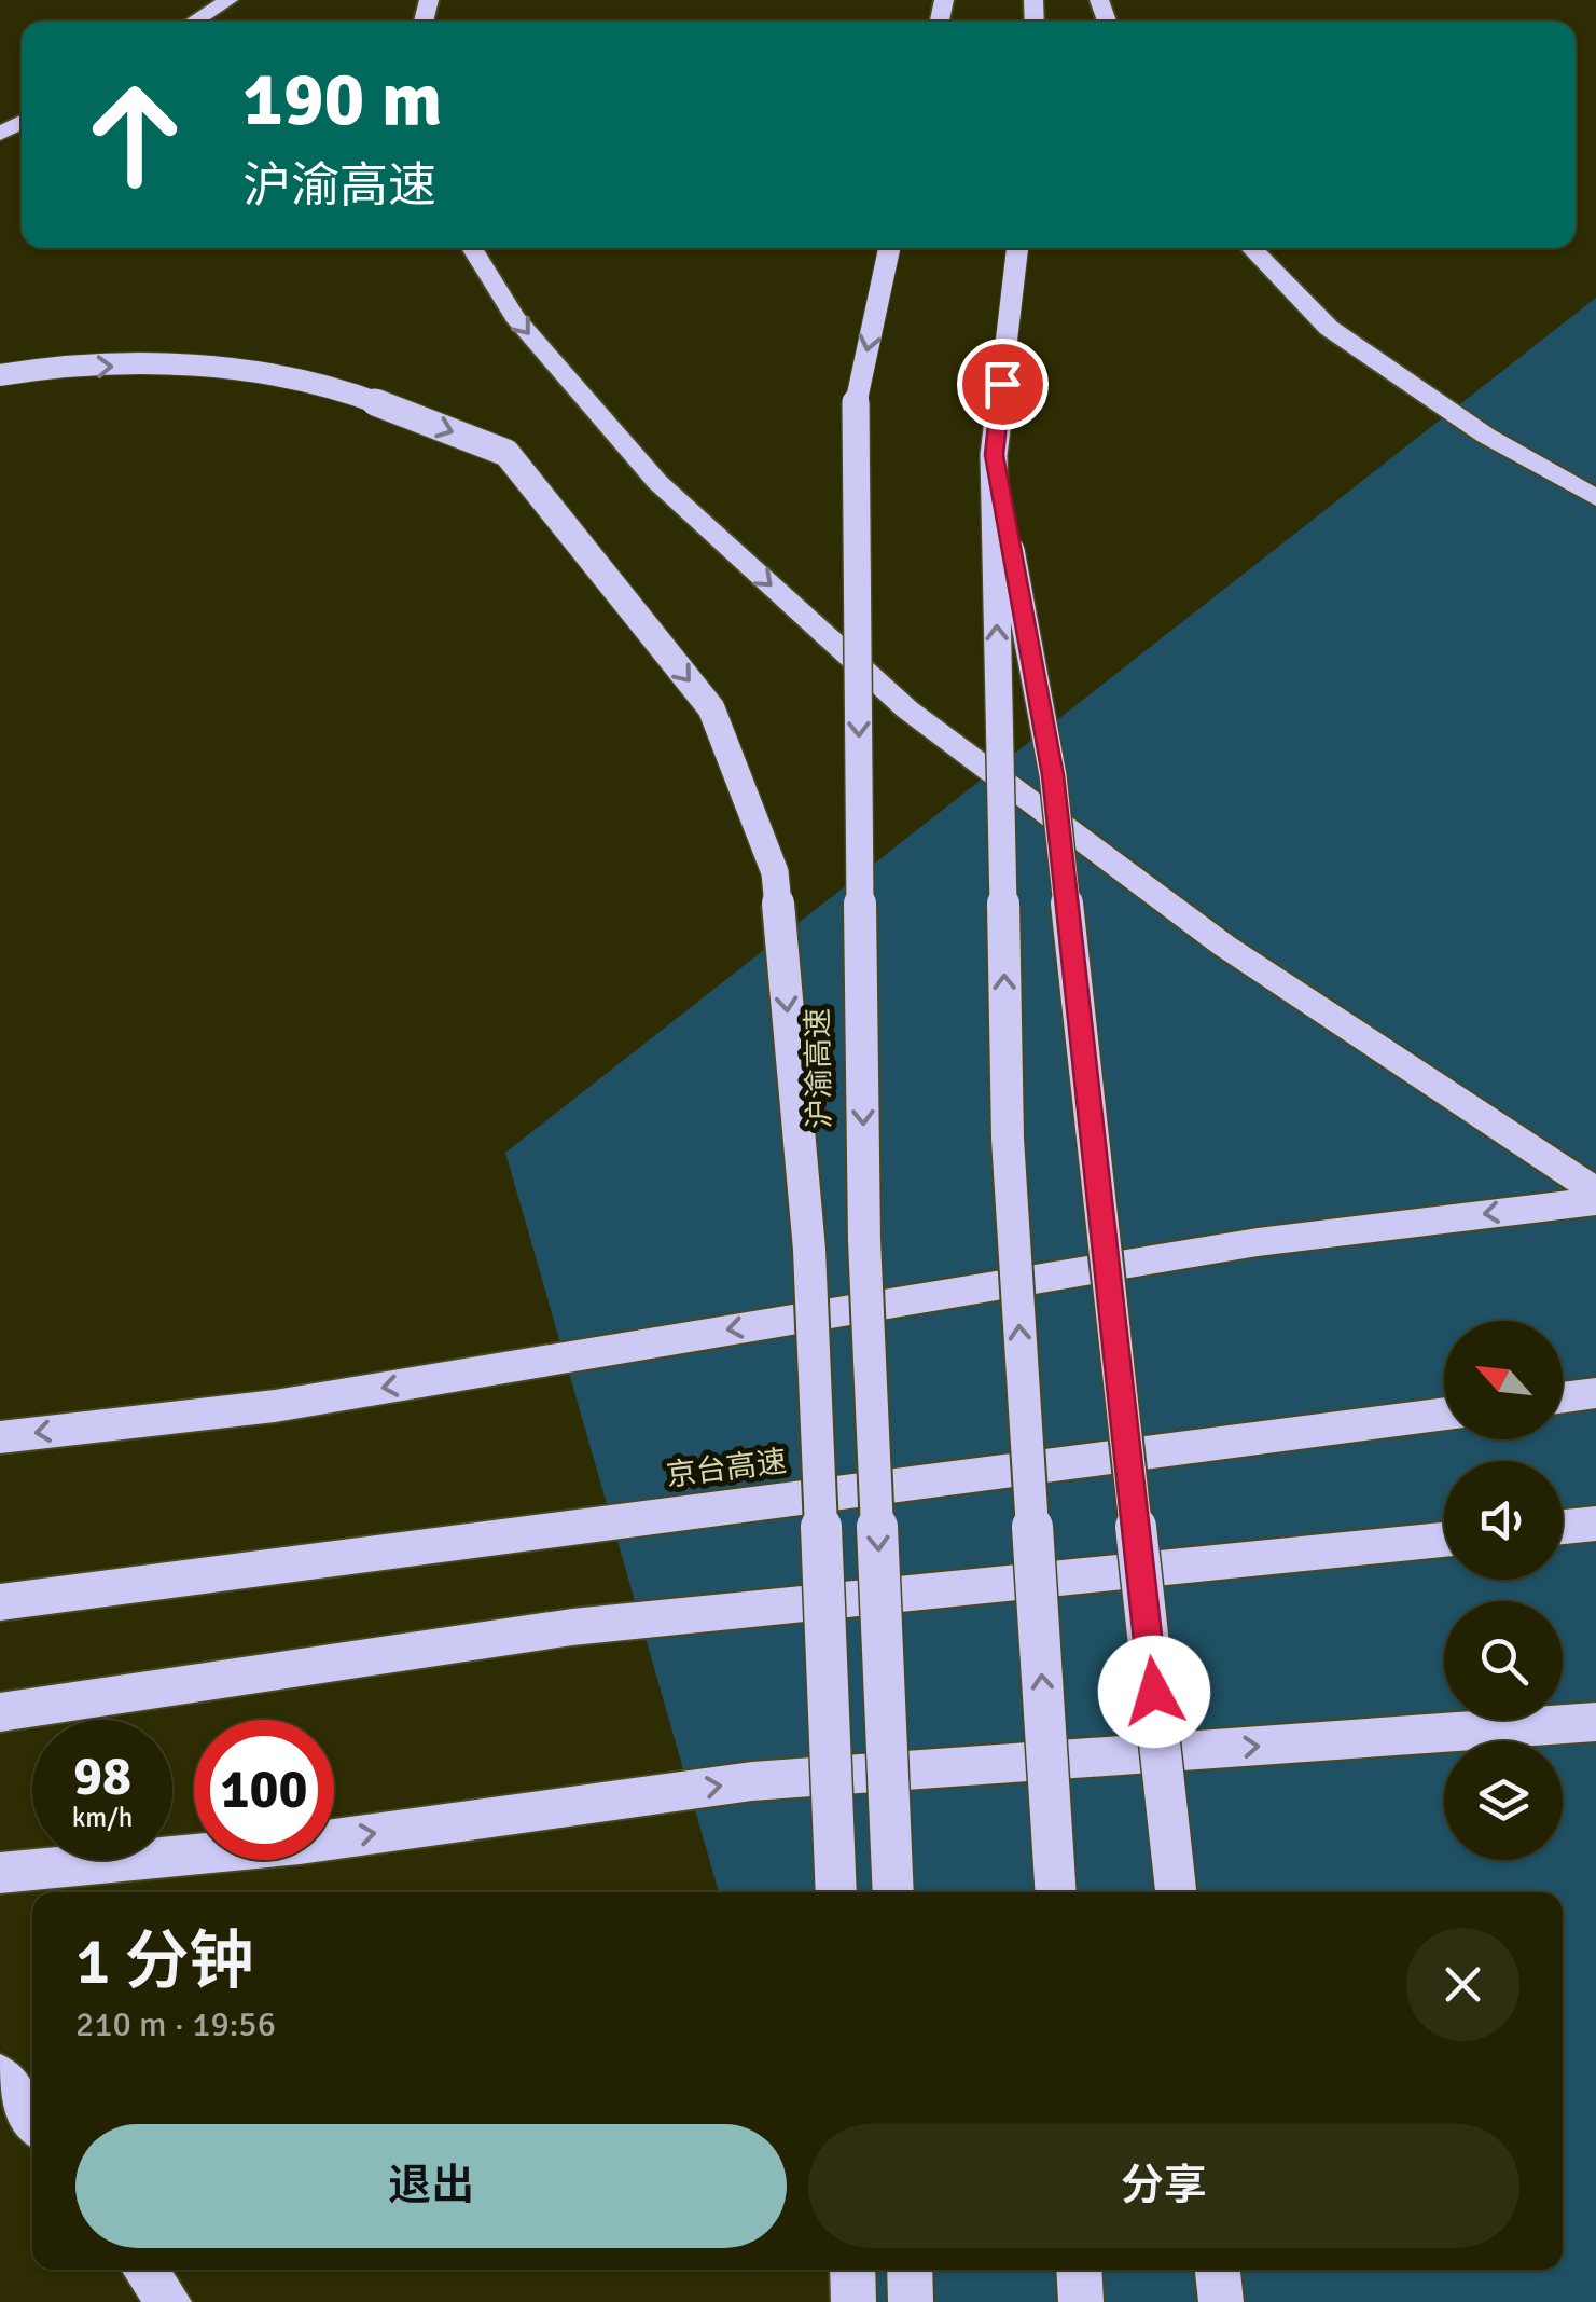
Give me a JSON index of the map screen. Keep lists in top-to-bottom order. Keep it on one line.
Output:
{"streets":{"highway":["沪渝高速","京台高速"]},"north":"top left","page":{"turn":["190 m","沪渝高速"],"speed":"98 km/h","limit":"100","heading":["1 分钟","210 m · 19:56"],"buttons":["退出","分享"]}}
